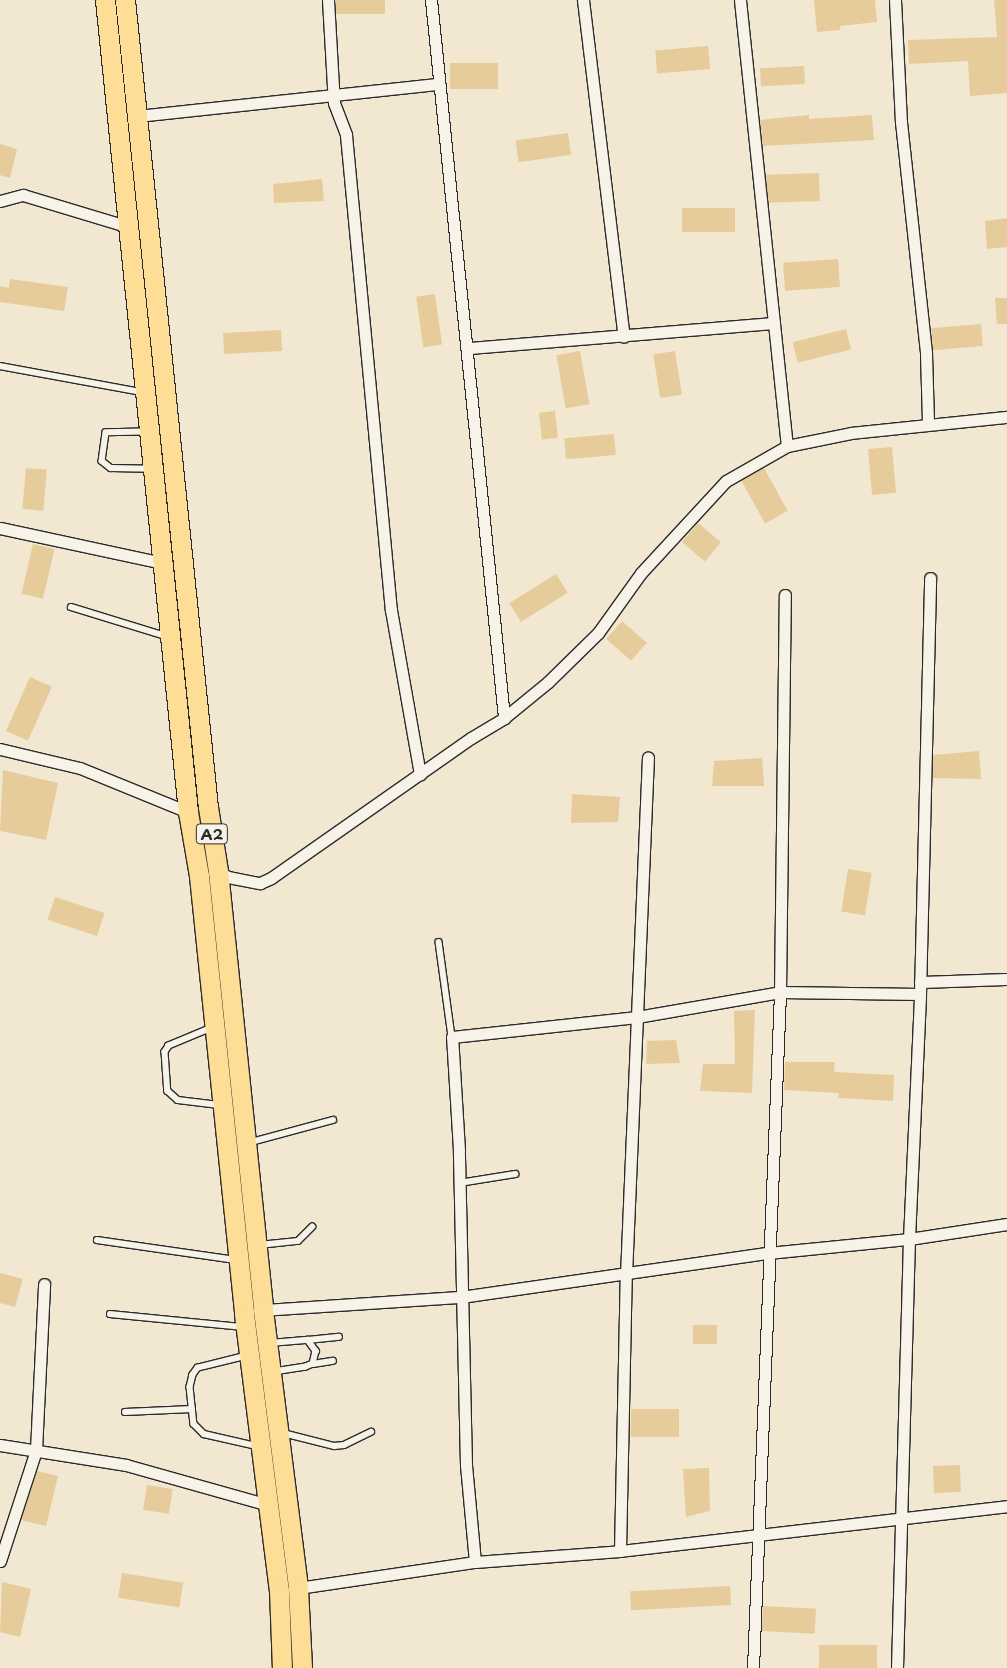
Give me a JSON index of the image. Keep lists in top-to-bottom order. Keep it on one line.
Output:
{"streets":{"highway":["A2"]}}
